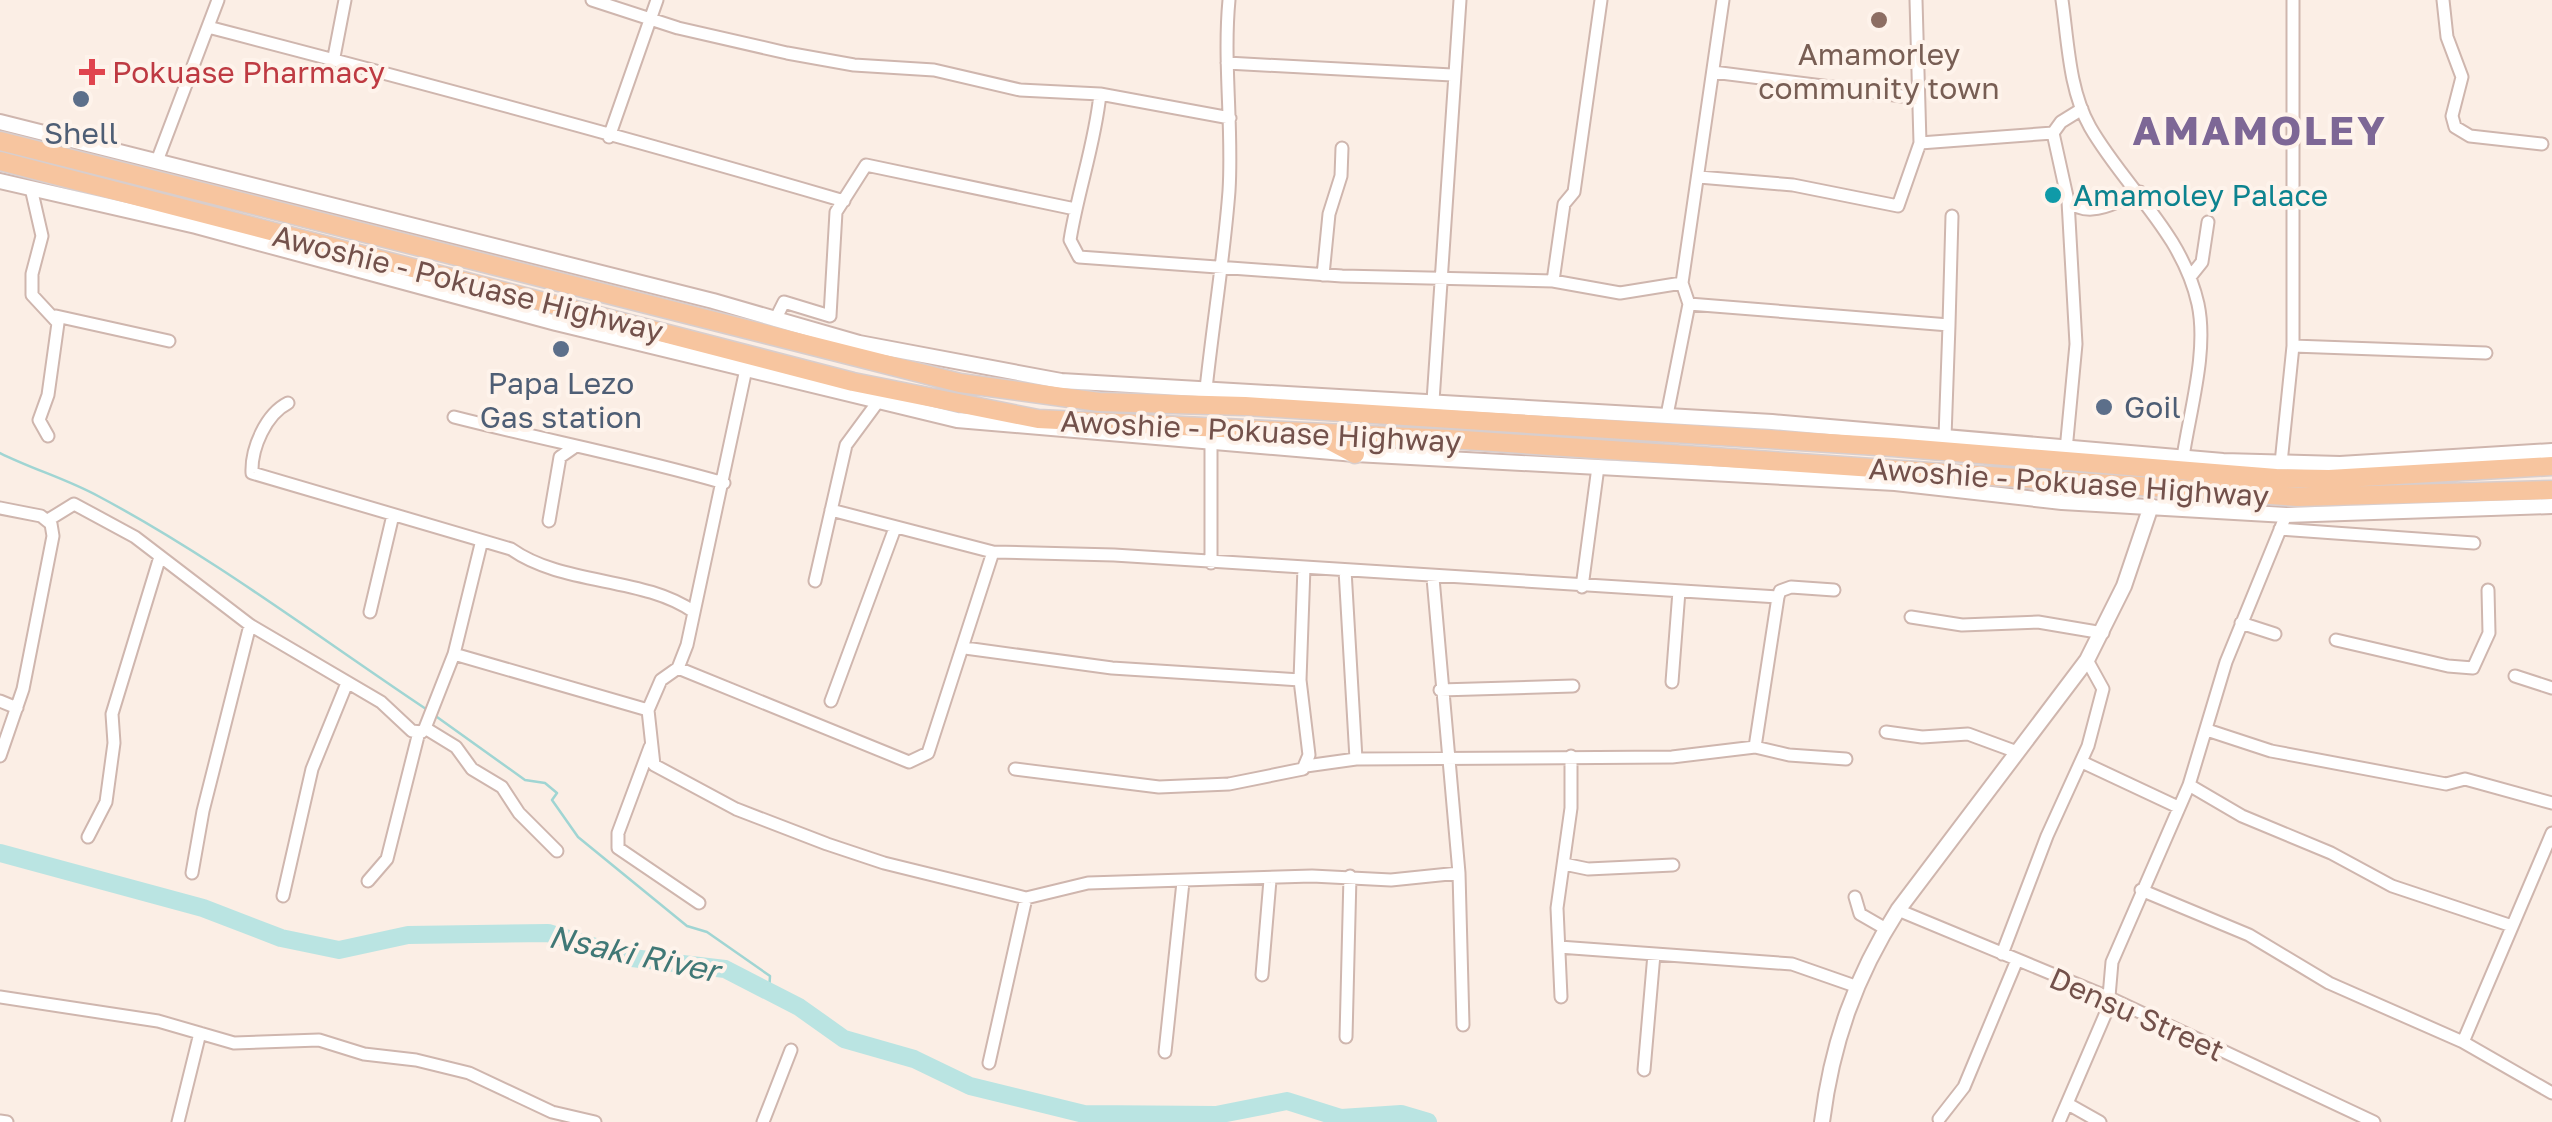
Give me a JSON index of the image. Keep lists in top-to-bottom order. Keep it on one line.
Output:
{"streets":{"main road":["Awoshie - Pokuase Highway"],"street":["Densu Street"]},"districts":["AMAMOLEY"],"water":["Nsaki River"],"places":{"other":["Amamorley community town","Shell","Amamoley Palace","Papa Lezo Gas station","Goil"],"health":["Pokuase Pharmacy"]}}
